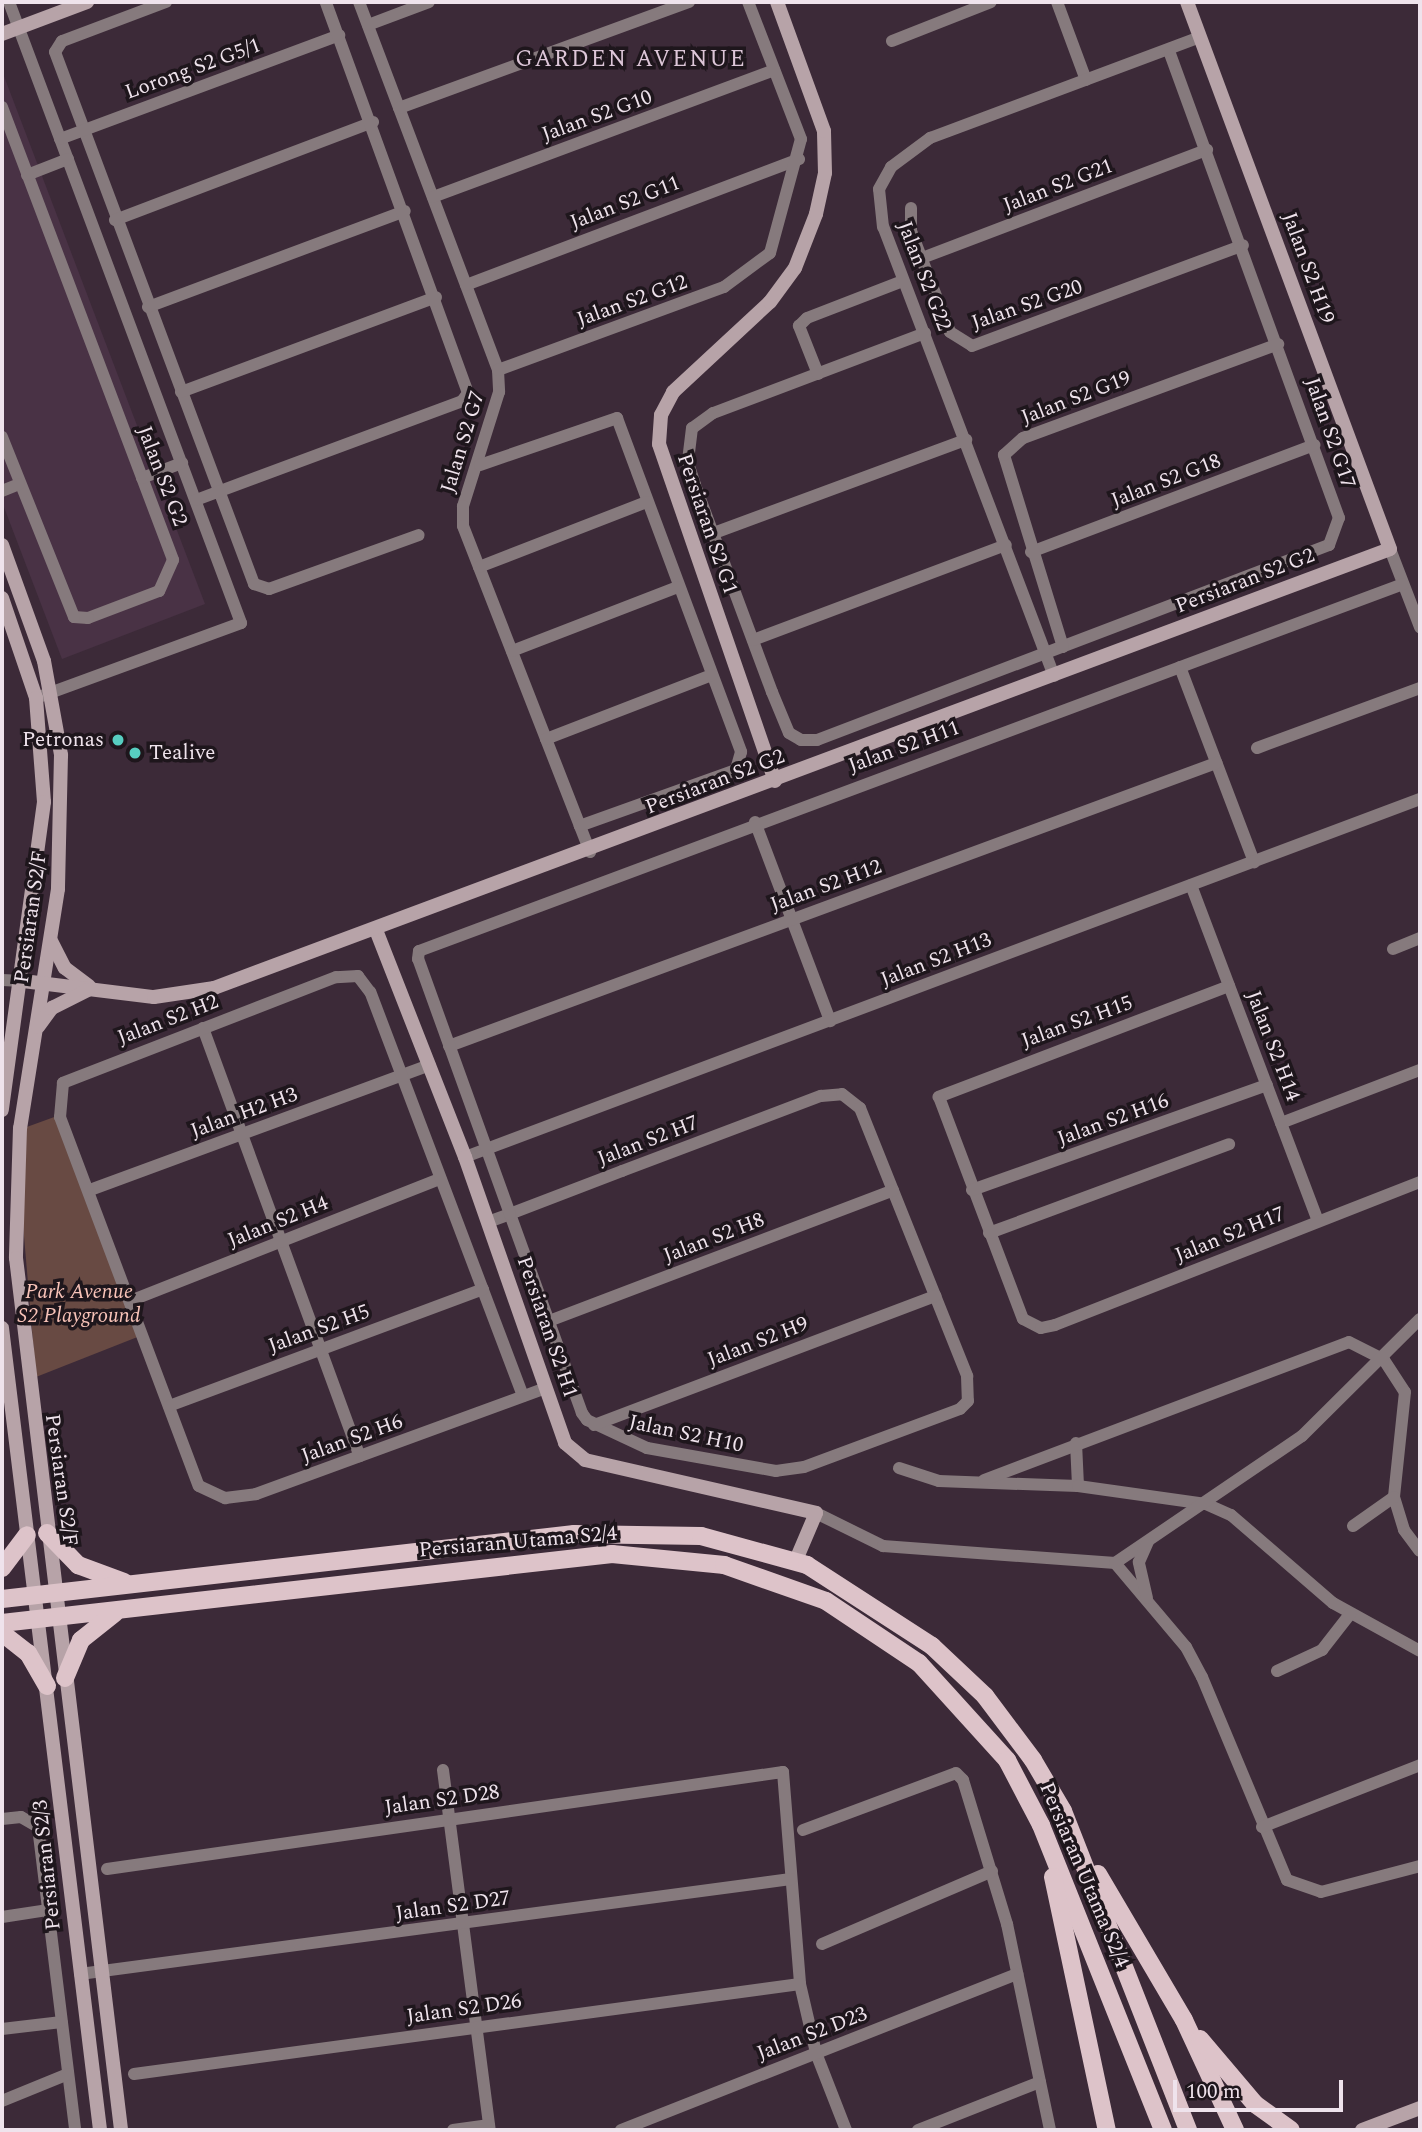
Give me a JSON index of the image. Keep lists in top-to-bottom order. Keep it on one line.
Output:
{"streets":{"main road":["Persiaran Utama S2/4"],"street":["Lorong S2 G5/1","Jalan S2 G10","Jalan S2 G21","Jalan S2 G11","Jalan S2 H19","Jalan S2 G22","Jalan S2 G12","Jalan S2 G20","Jalan S2 G19","Jalan S2 G17","Jalan S2 G7","Jalan S2 G2","Jalan S2 G18","Persiaran S2 G1","Persiaran S2 G2","Jalan S2 H11","Jalan S2 H12","Persiaran S2/F","Jalan S2 H13","Jalan S2 H2","Jalan S2 H15","Jalan S2 H14","Jalan H2 H3","Jalan S2 H16","Jalan S2 H7","Jalan S2 H4","Jalan S2 H17","Jalan S2 H8","Persiaran S2 H1","Jalan S2 H5","Jalan S2 H9","Jalan S2 H10","Jalan S2 H6","Jalan S2 D28","Persiaran S2/3","Jalan S2 D27","Jalan S2 D26","Jalan S2 D23"]},"crossings":[["Jalan S2 G10","Jalan S2 G7"],["Jalan S2 G21","Jalan S2 G20"],["Jalan S2 G21","Jalan S2 G17"],["Jalan S2 G11","Jalan S2 G12"],["Jalan S2 G11","Jalan S2 G7"],["Jalan S2 H19","Jalan S2 G22"],["Jalan S2 H19","Persiaran S2 G2"],["Jalan S2 G22","Jalan S2 G17"],["Jalan S2 G22","Persiaran S2 G2"],["Jalan S2 G12","Jalan S2 G7"],["Jalan S2 G20","Jalan S2 G17"],["Jalan S2 G19","Jalan S2 G17"],["Jalan S2 G19","Jalan S2 G18"],["Jalan S2 G17","Jalan S2 G18"],["Jalan S2 G7","Persiaran S2 G2"],["Persiaran S2 G1","Persiaran S2 G2"],["Persiaran S2 G2","Persiaran S2/F"],["Persiaran S2 G2","Persiaran S2 H1"],["Jalan S2 H11","Jalan S2 H12"],["Persiaran S2/F","Persiaran Utama S2/4"],["Persiaran S2/F","Persiaran S2/3"],["Persiaran S2/F","Jalan S2 D27"],["Jalan S2 H13","Jalan S2 H14"],["Jalan S2 H13","Persiaran S2 H1"],["Jalan S2 H2","Jalan H2 H3"],["Jalan S2 H2","Jalan S2 H6"],["Jalan S2 H15","Jalan S2 H14"],["Jalan S2 H15","Jalan S2 H16"],["Jalan S2 H14","Jalan S2 H16"],["Jalan S2 H14","Jalan S2 H17"],["Jalan H2 H3","Persiaran S2 H1"],["Jalan H2 H3","Jalan S2 H6"],["Jalan S2 H7","Persiaran S2 H1"],["Jalan S2 H7","Jalan S2 H10"],["Jalan S2 H4","Jalan S2 H6"],["Jalan S2 H8","Jalan S2 H10"],["Persiaran S2 H1","Jalan S2 H6"],["Jalan S2 H5","Jalan S2 H6"],["Jalan S2 H9","Jalan S2 H10"],["Persiaran Utama S2/4","Persiaran S2/3"],["Jalan S2 D28","Jalan S2 D27"],["Persiaran S2/3","Jalan S2 D27"]],"districts":["GARDEN AVENUE"],"parks":["Park Avenue S2 Playground"],"places":["Petronas","Tealive"],"scale_bar":"100 m"}
